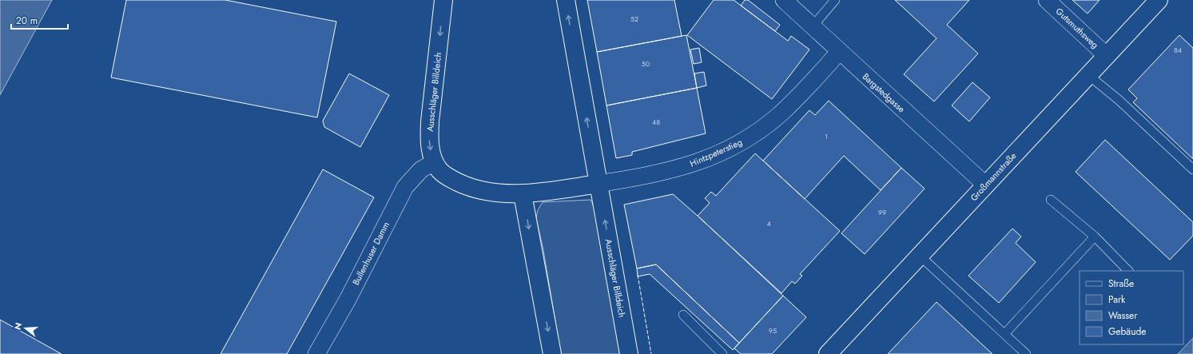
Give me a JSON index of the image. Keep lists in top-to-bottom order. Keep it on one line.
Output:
{"streets":{"street":["Gutsmuthsweg","Ausschläger Billdeich","Bargstedgasse","Hintzpeterstieg","Großmannstraße","Bullenhuser Damm"]},"crossings":[["Gutsmuthsweg","Großmannstraße"],["Ausschläger Billdeich","Hintzpeterstieg"],["Ausschläger Billdeich","Bullenhuser Damm"],["Bargstedgasse","Hintzpeterstieg"],["Bargstedgasse","Großmannstraße"]],"house_numbers":["52","84","50","48","1","99","4","95"],"legend":["Straße","Park","Wasser","Gebäude"],"scale_bar":"20 m","north":"left"}
